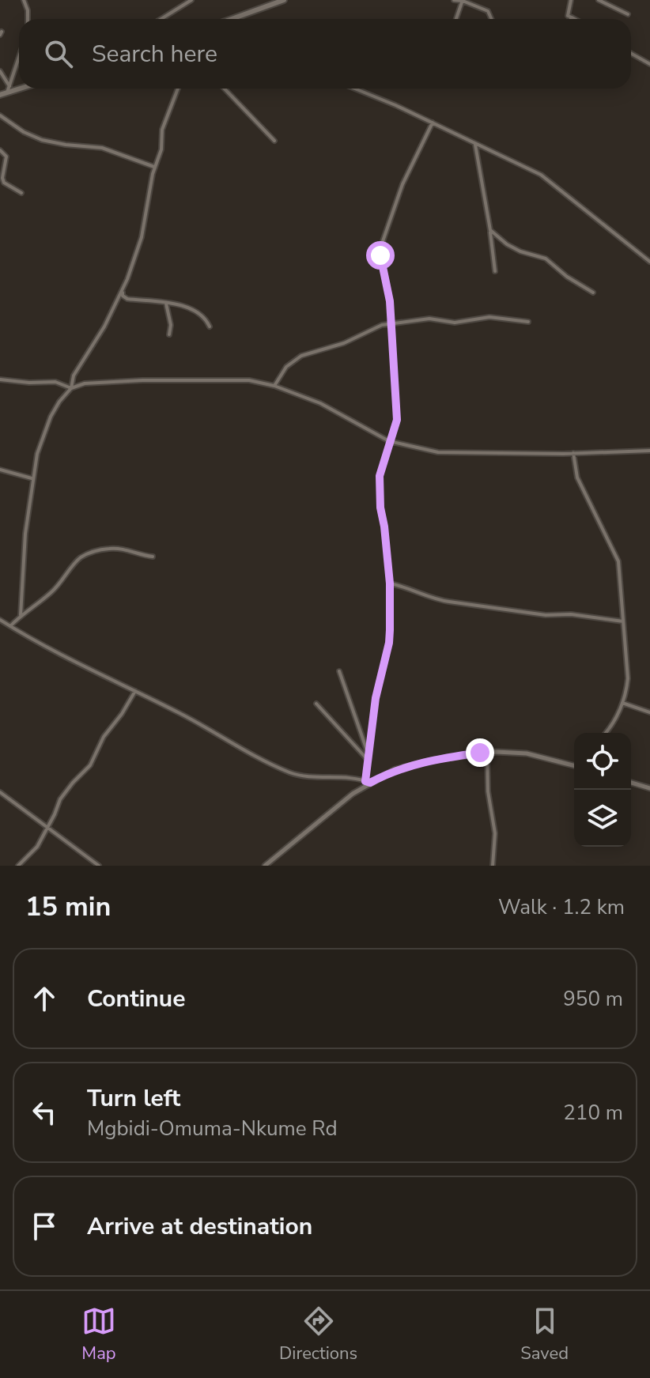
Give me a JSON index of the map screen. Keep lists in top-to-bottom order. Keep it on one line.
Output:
{"page":{"search":"Search here","heading":["15 min","Walk · 1.2 km"],"list":[["Continue","950 m"],["Turn left","Mgbidi-Omuma-Nkume Rd","210 m"],"Arrive at destination"],"nav":["Map","Directions","Saved"]}}
